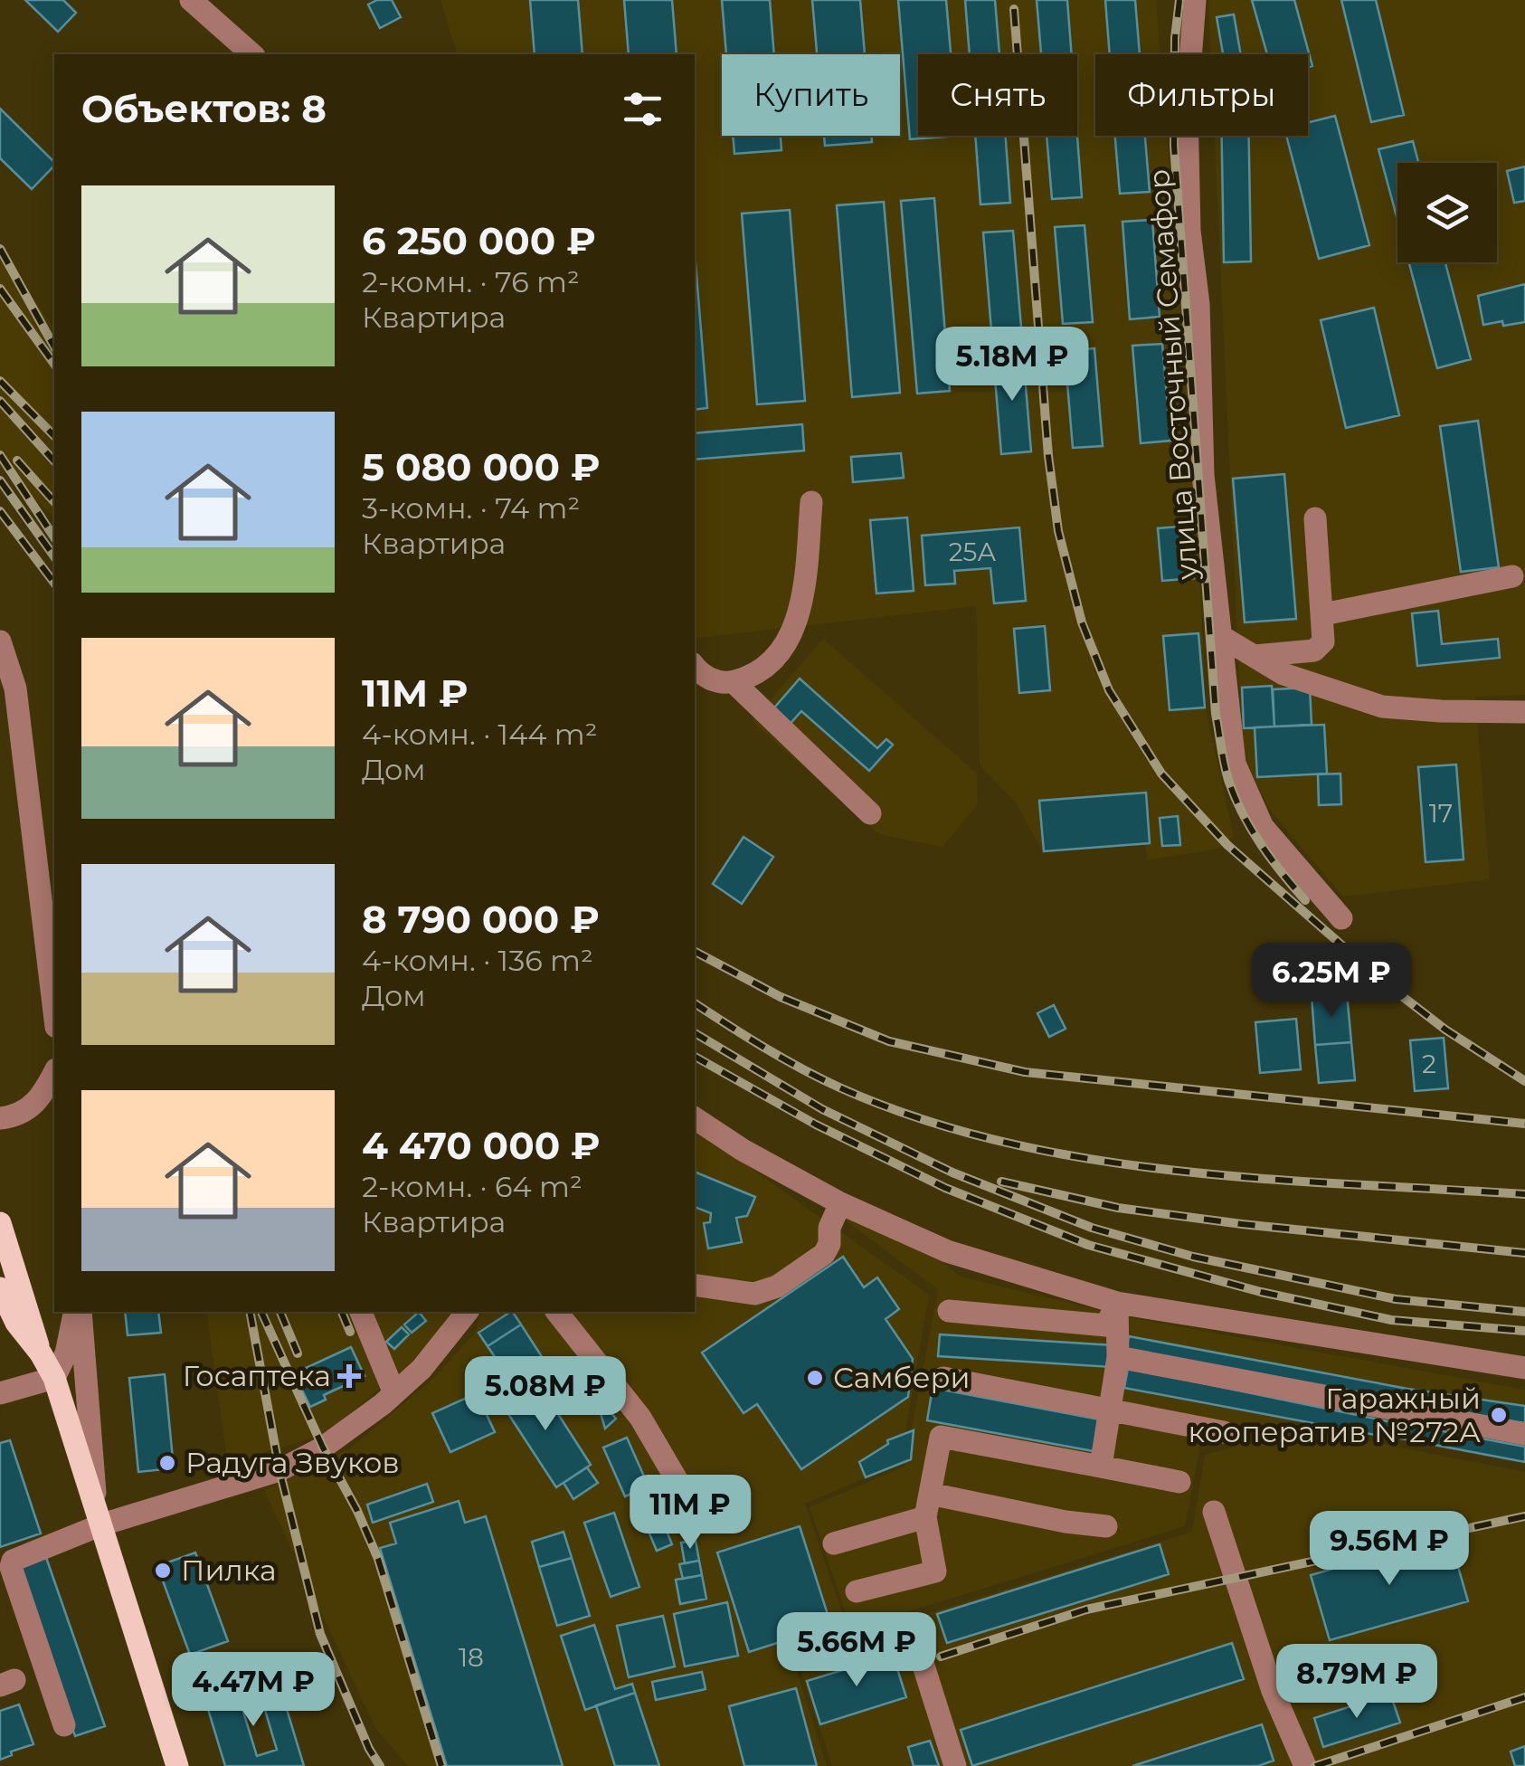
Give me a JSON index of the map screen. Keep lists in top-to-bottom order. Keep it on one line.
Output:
{"streets":{"street":["улица Восточный Семафор"]},"places":{"health":["Госаптека"],"other":["Самбери","Гаражный кооператив №272А","Радуга Звуков","Пилка"]},"house_numbers":["25А","17","2","18"],"page":{"chip":["Купить","Снять","Фильтры"],"heading":"Объектов: 8","list":[{"name":"6 250 000 ₽","note":"2-комн. · 76 m² · Квартира"},{"name":"5 080 000 ₽","note":"3-комн. · 74 m² · Квартира"},{"name":"11M ₽","note":"4-комн. · 144 m² · Дом"},{"name":"8 790 000 ₽","note":"4-комн. · 136 m² · Дом"},{"name":"4 470 000 ₽","note":"2-комн. · 64 m² · Квартира"}],"price":["5.18M ₽","6.25M ₽","5.08M ₽","11M ₽","9.56M ₽","5.66M ₽","8.79M ₽","4.47M ₽"]}}
